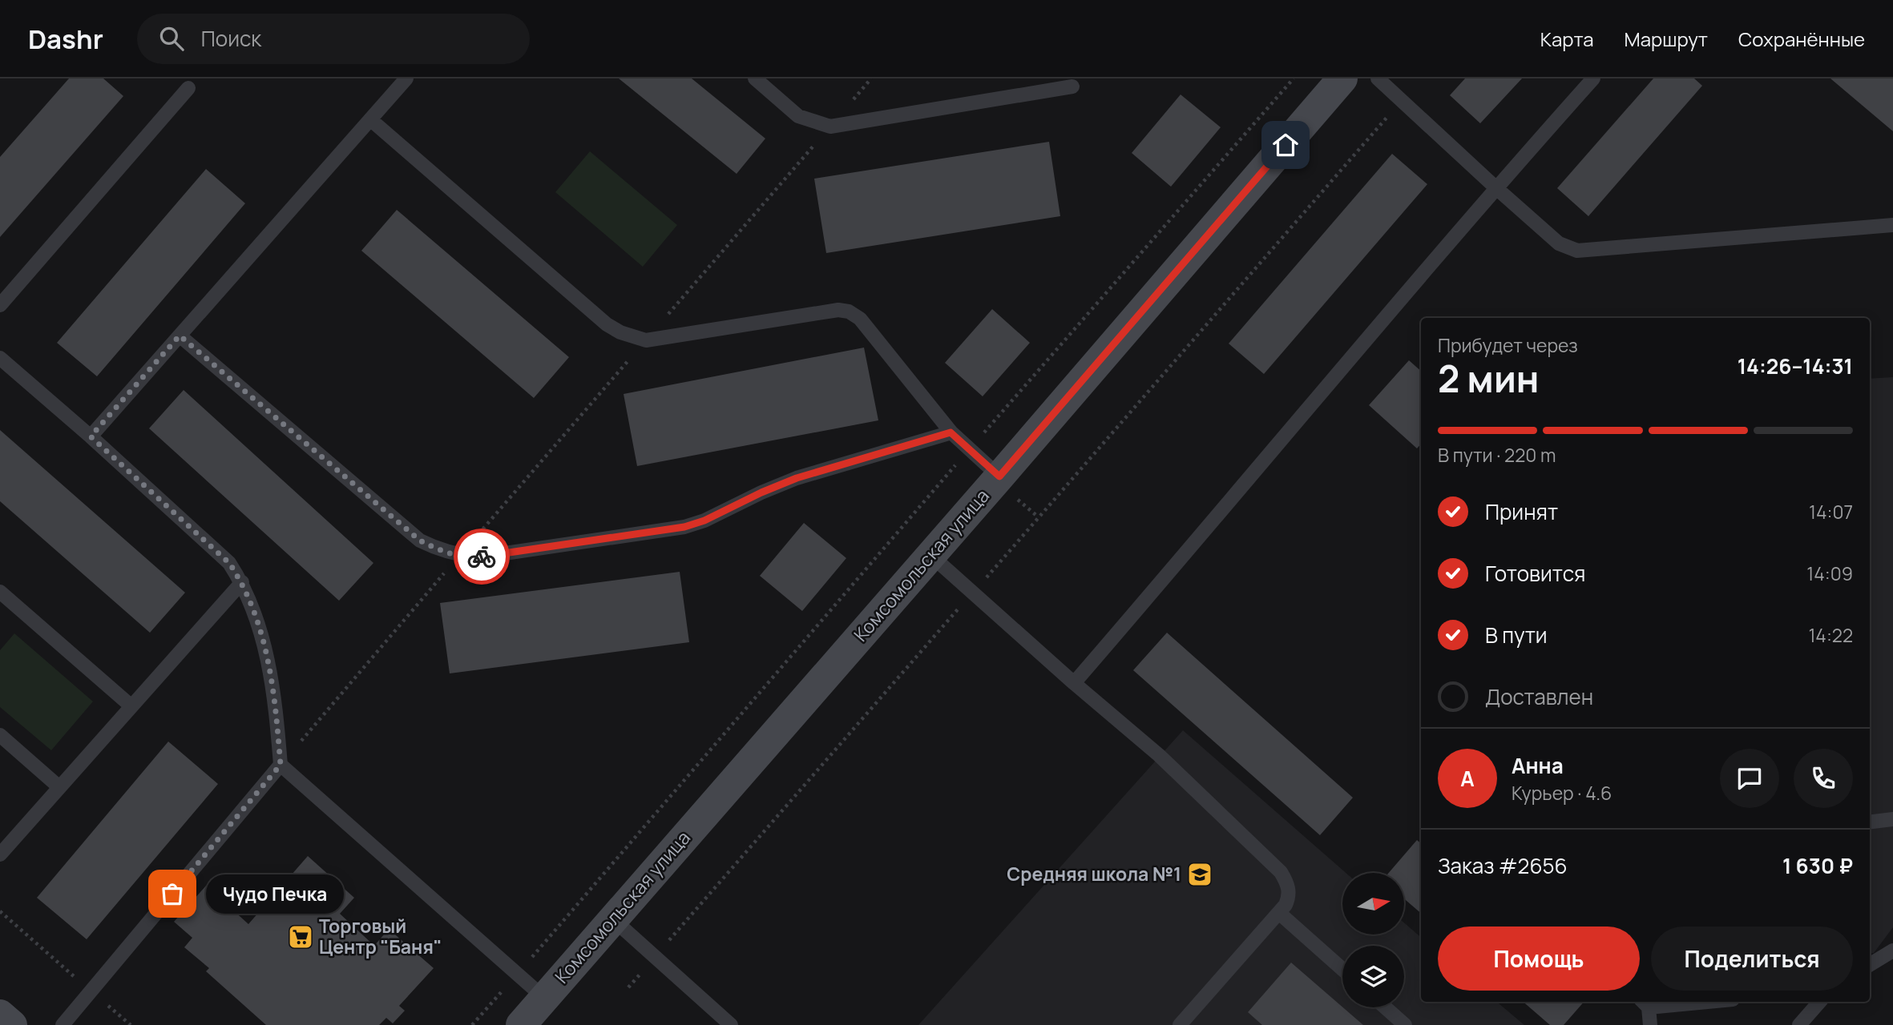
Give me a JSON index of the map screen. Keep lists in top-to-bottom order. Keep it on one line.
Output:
{"streets":{"street":["Комсомольская улица"]},"places":{"school or university":["Средняя школа №1"],"other":["Чудо Печка"],"supermarket":["Торговый Центр \"Баня\""]},"north":"right","page":{"header":"Dashr","search":"Поиск","nav":["Карта","Маршрут","Сохранённые"],"heading":["2 мин","Прибудет через","14:26–14:31"],"panel":["Анна","Курьер · 4.6","Заказ #2656","1 630 ₽"],"bar":"В пути · 220 m","list":[["Принят","14:07"],["Готовится","14:09"],["В пути","14:22"],"Доставлен"],"round":"А","bubble":"Чудо Печка","buttons":["Помощь","Поделиться"]}}
